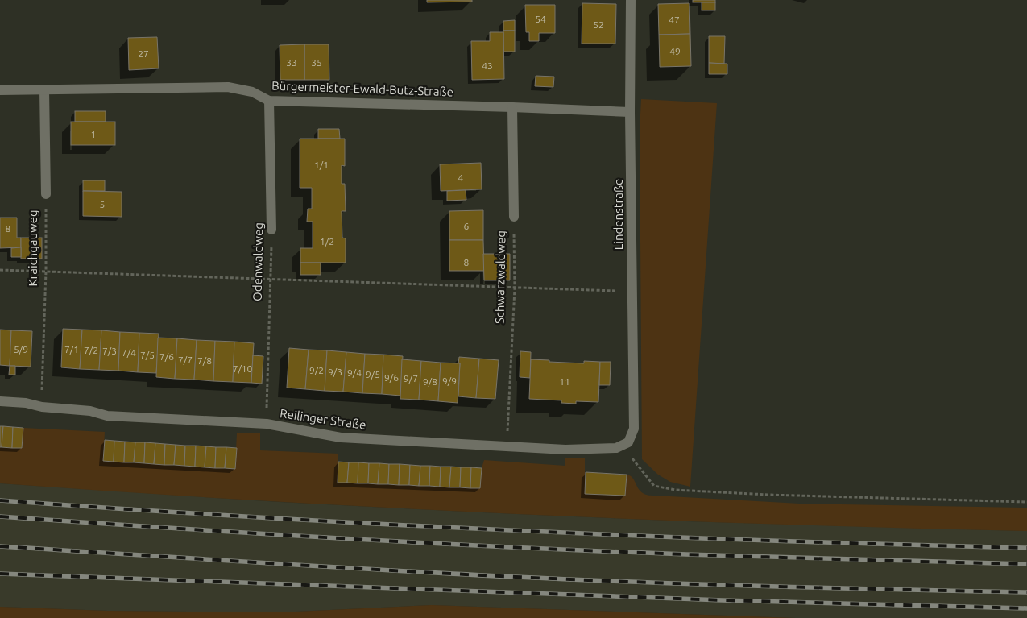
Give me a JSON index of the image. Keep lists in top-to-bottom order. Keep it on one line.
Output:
{"streets":{"street":["Bürgermeister-Ewald-Butz-Straße","Lindenstraße","Kraichgauweg","Odenwaldweg","Schwarzwaldweg","Reilinger Straße"]},"crossings":[["Bürgermeister-Ewald-Butz-Straße","Lindenstraße"],["Bürgermeister-Ewald-Butz-Straße","Kraichgauweg"],["Bürgermeister-Ewald-Butz-Straße","Odenwaldweg"],["Bürgermeister-Ewald-Butz-Straße","Schwarzwaldweg"],["Lindenstraße","Reilinger Straße"],["Kraichgauweg","Reilinger Straße"],["Odenwaldweg","Reilinger Straße"],["Schwarzwaldweg","Reilinger Straße"]],"house_numbers":["54","47","52","49","27","33","35","43","1","1/1","4","5","6","8","1/2","8","5/9","7/1","7/2","7/3","7/4","7/5","7/6","7/7","7/8","7/10","9/2","9/3","9/4","9/5","9/6","9/7","9/9","9/8","11"]}
